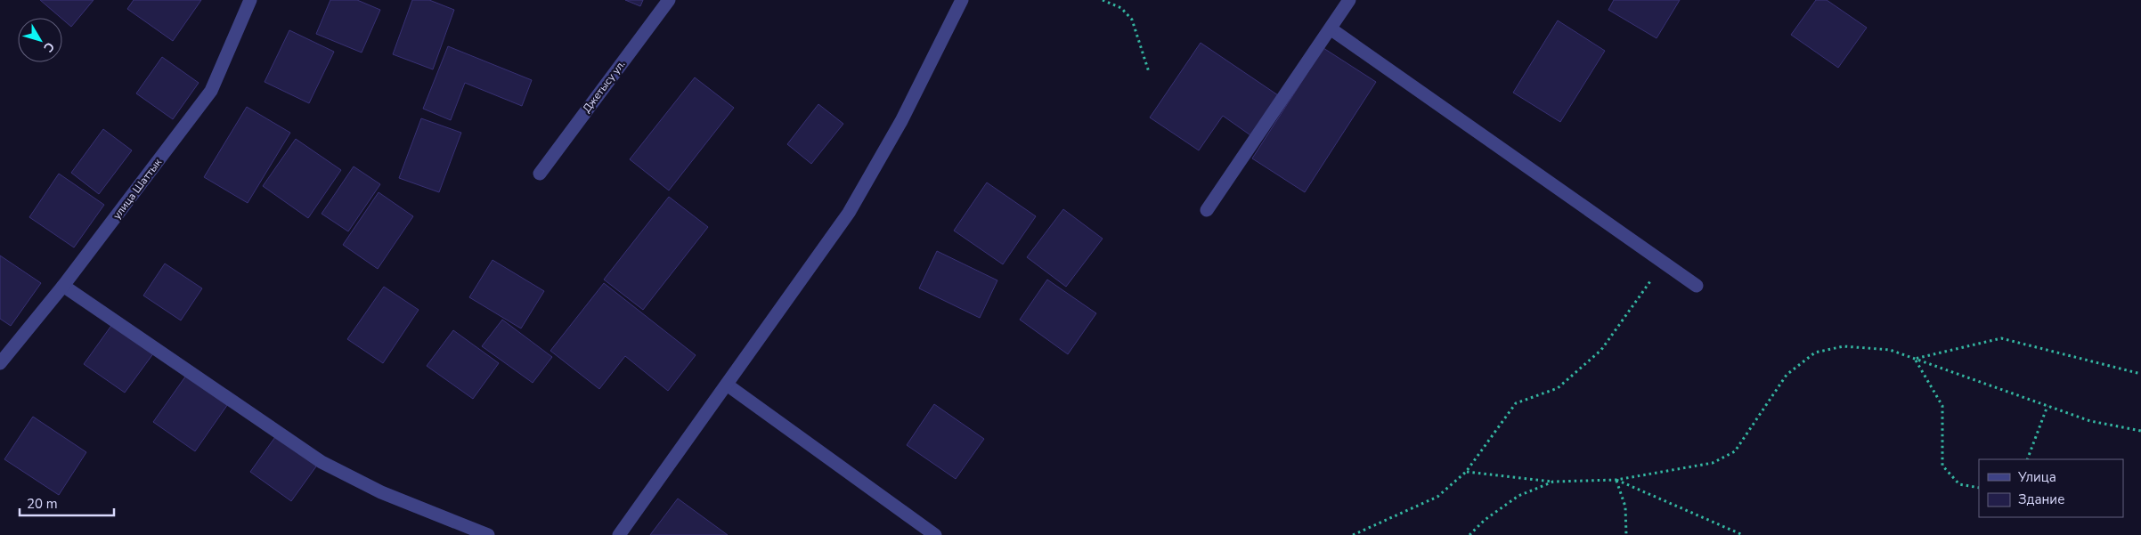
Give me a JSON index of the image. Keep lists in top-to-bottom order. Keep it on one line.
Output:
{"streets":{"street":["Джетысу ул.","улица Шаттык"]},"legend":["Улица","Здание"],"scale_bar":"20 m","north":"bottom right"}
